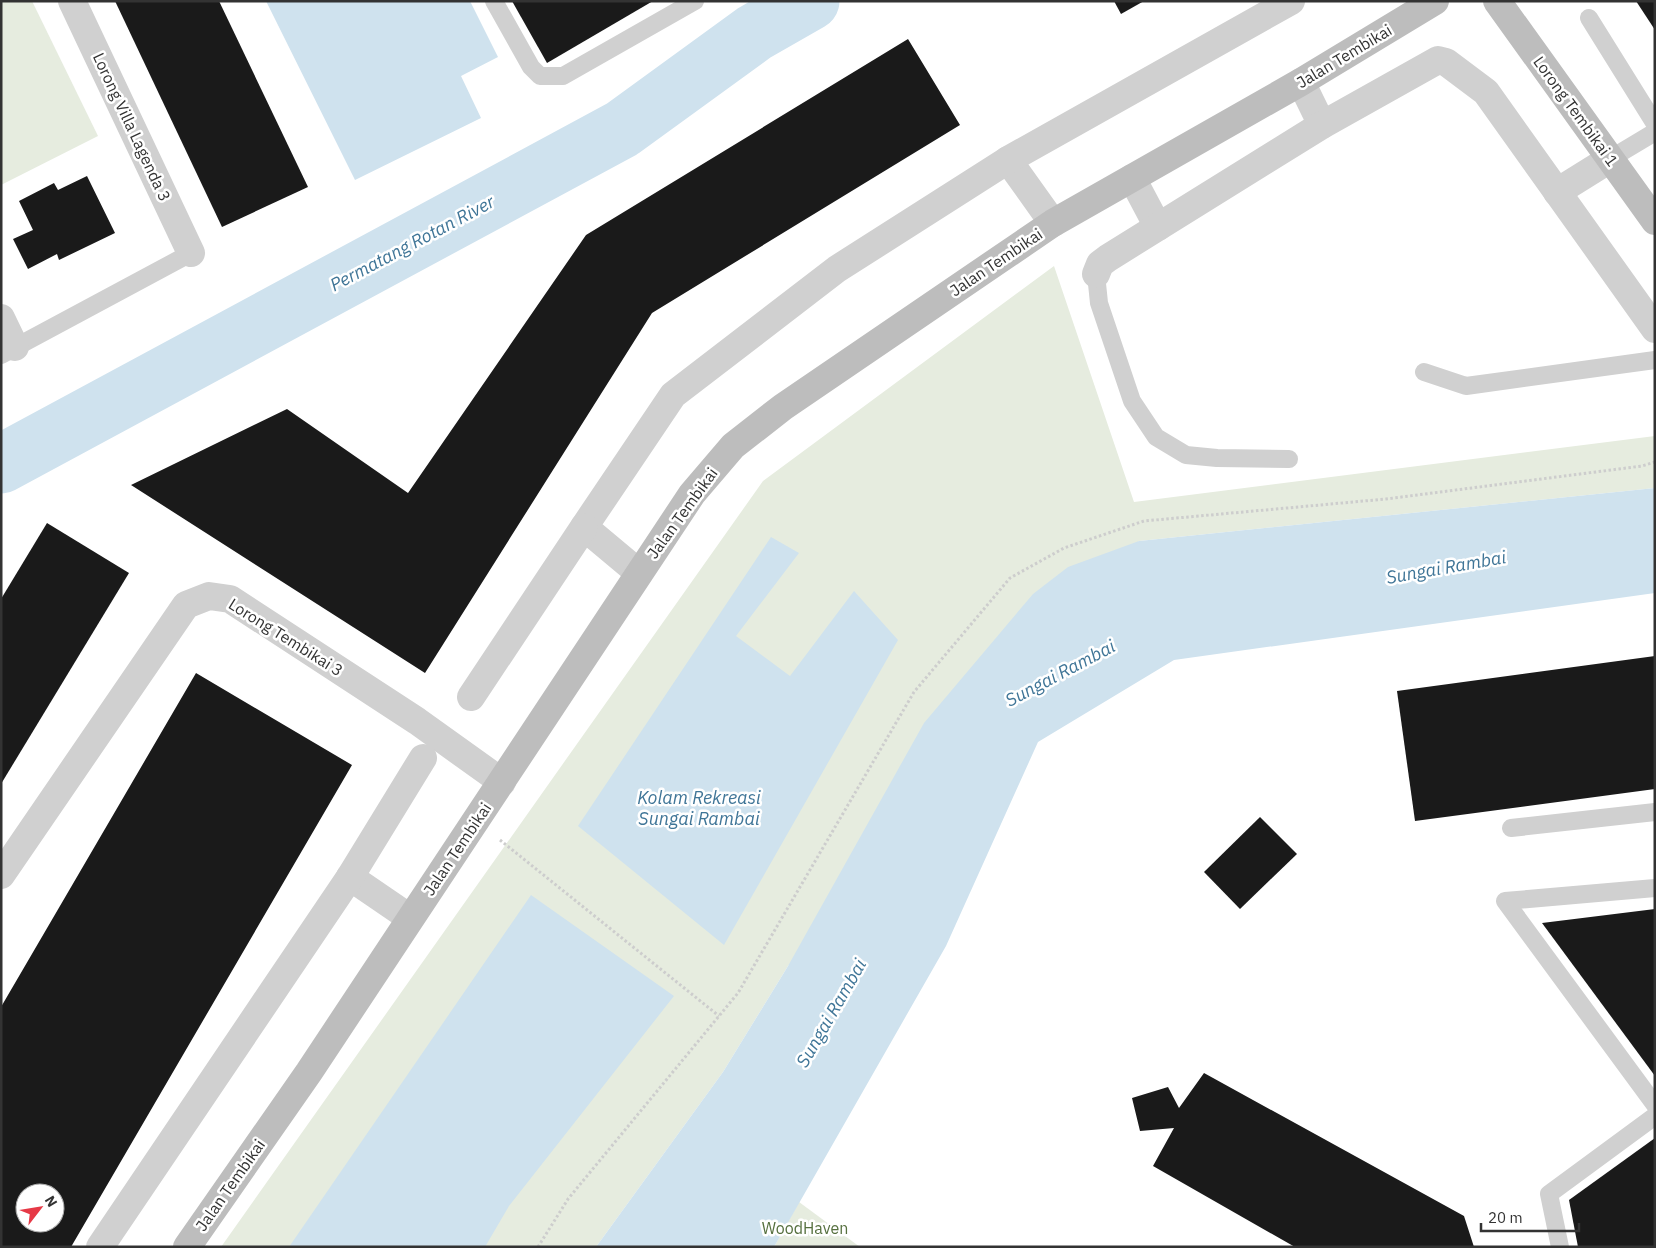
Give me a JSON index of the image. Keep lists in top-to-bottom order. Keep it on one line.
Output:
{"streets":{"street":["Jalan Tembikai","Lorong Tembikai 1","Lorong Villa Lagenda 3","Lorong Tembikai 3"]},"crossings":[["Jalan Tembikai","Lorong Tembikai 3"]],"water":["Permatang Rotan River","Sungai Rambai","Kolam Rekreasi Sungai Rambai"],"parks":["WoodHaven"],"scale_bar":"20 m","north":"top right"}
